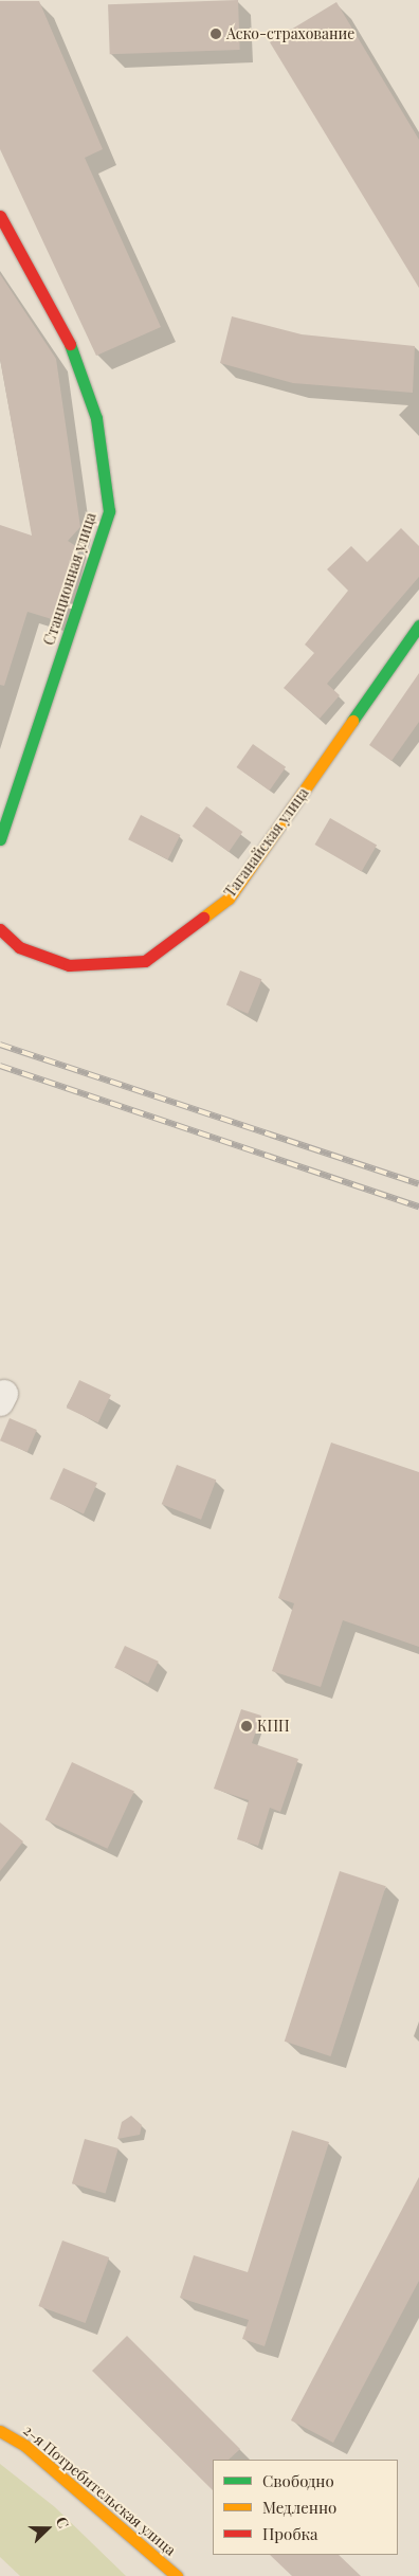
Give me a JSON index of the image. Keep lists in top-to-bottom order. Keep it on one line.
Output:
{"streets":{"street":["Станционная улица","Таганайская улица","2-я Потребительская улица"]},"places":["Аско-страхование","КПП"],"legend":["Свободно","Медленно","Пробка"],"north":"right"}
